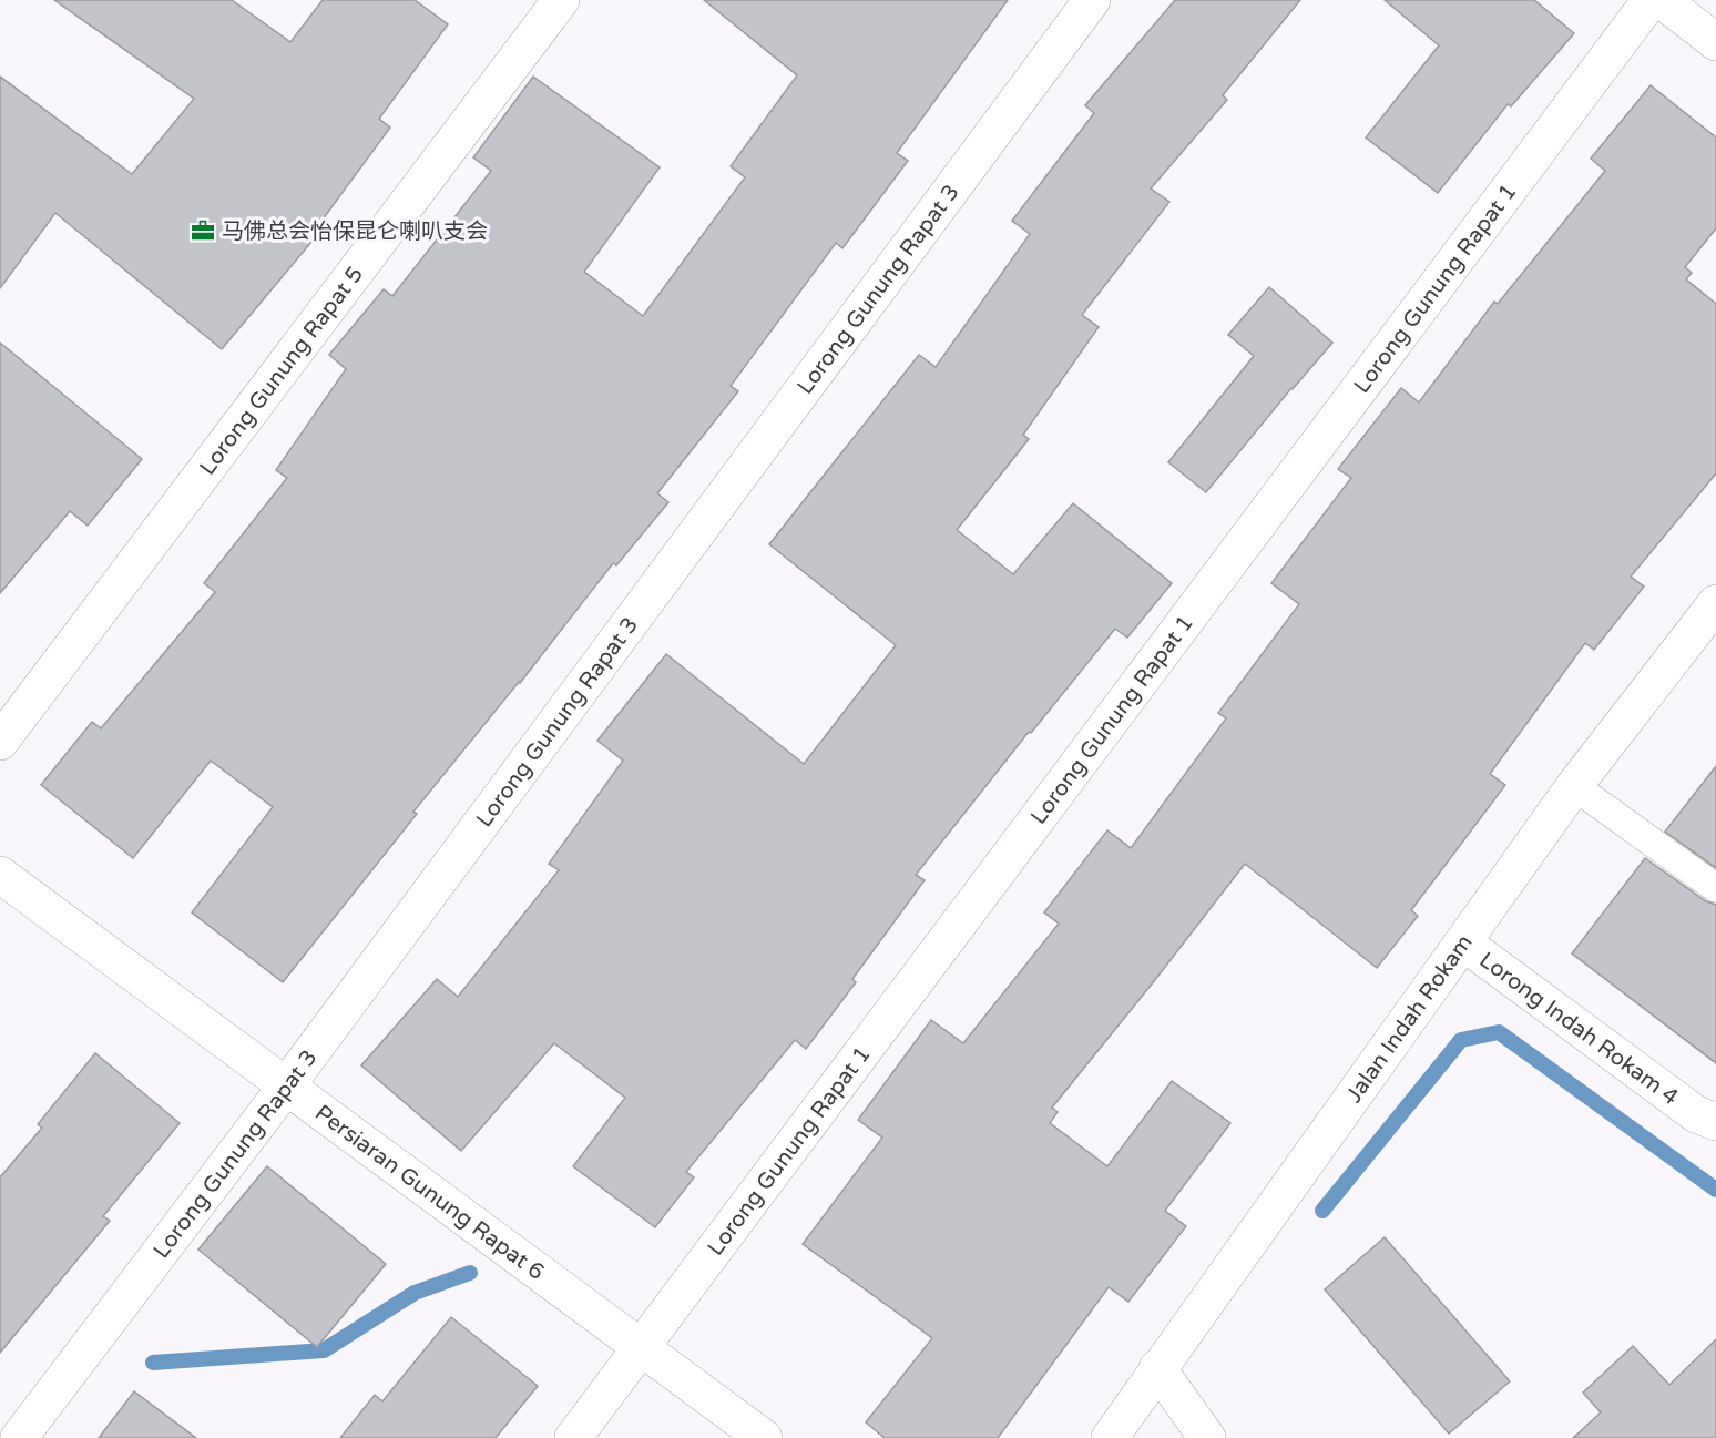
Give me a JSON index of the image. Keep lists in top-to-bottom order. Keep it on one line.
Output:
{"streets":{"street":["Lorong Gunung Rapat 3","Lorong Gunung Rapat 1","Lorong Gunung Rapat 5","Jalan Indah Rokam","Lorong Indah Rokam 4","Persiaran Gunung Rapat 6"]},"crossings":[["Lorong Gunung Rapat 3","Persiaran Gunung Rapat 6"],["Lorong Gunung Rapat 1","Persiaran Gunung Rapat 6"],["Jalan Indah Rokam","Lorong Indah Rokam 4"]],"places":{"office":["马佛总会怡保昆仑喇叭支会"]}}
